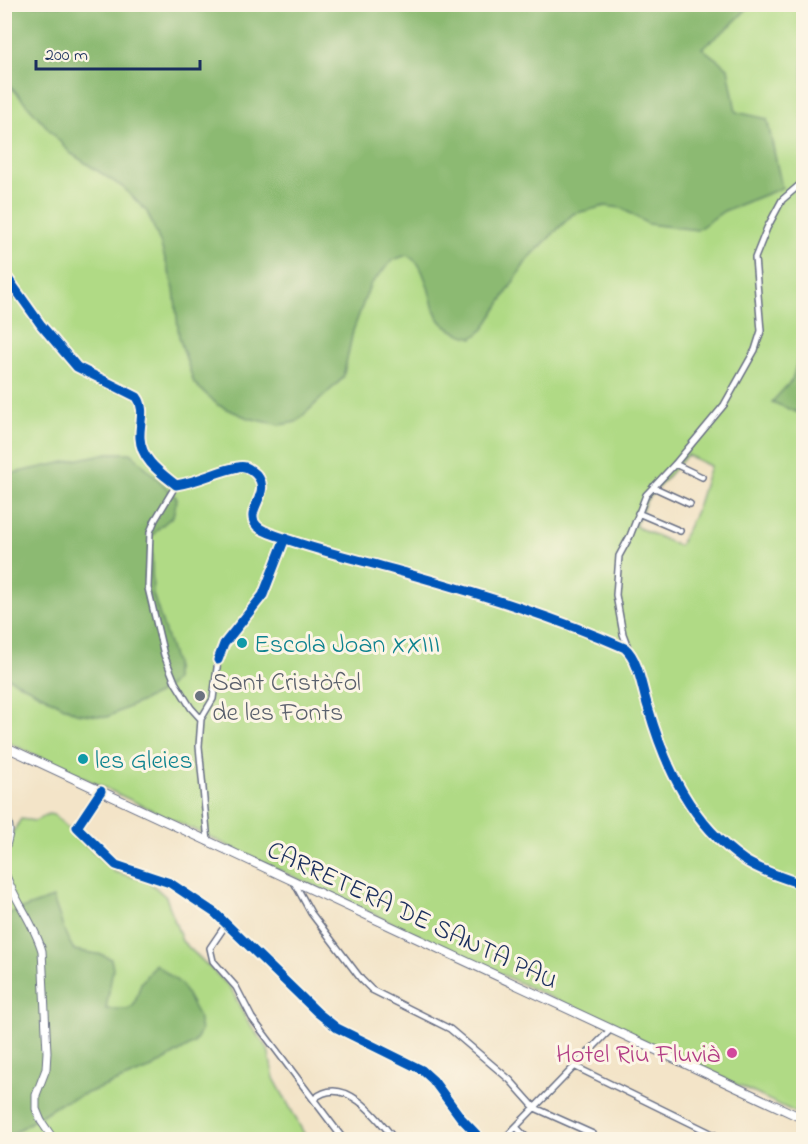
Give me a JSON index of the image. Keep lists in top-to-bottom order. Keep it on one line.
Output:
{"streets":{"main road":["CARRETERA DE SANTA PAU"]},"places":["Escola Joan XXIII","Sant Cristòfol de les Fonts","les Gleies","Hotel Riu Fluvià"],"scale_bar":"200 m"}
